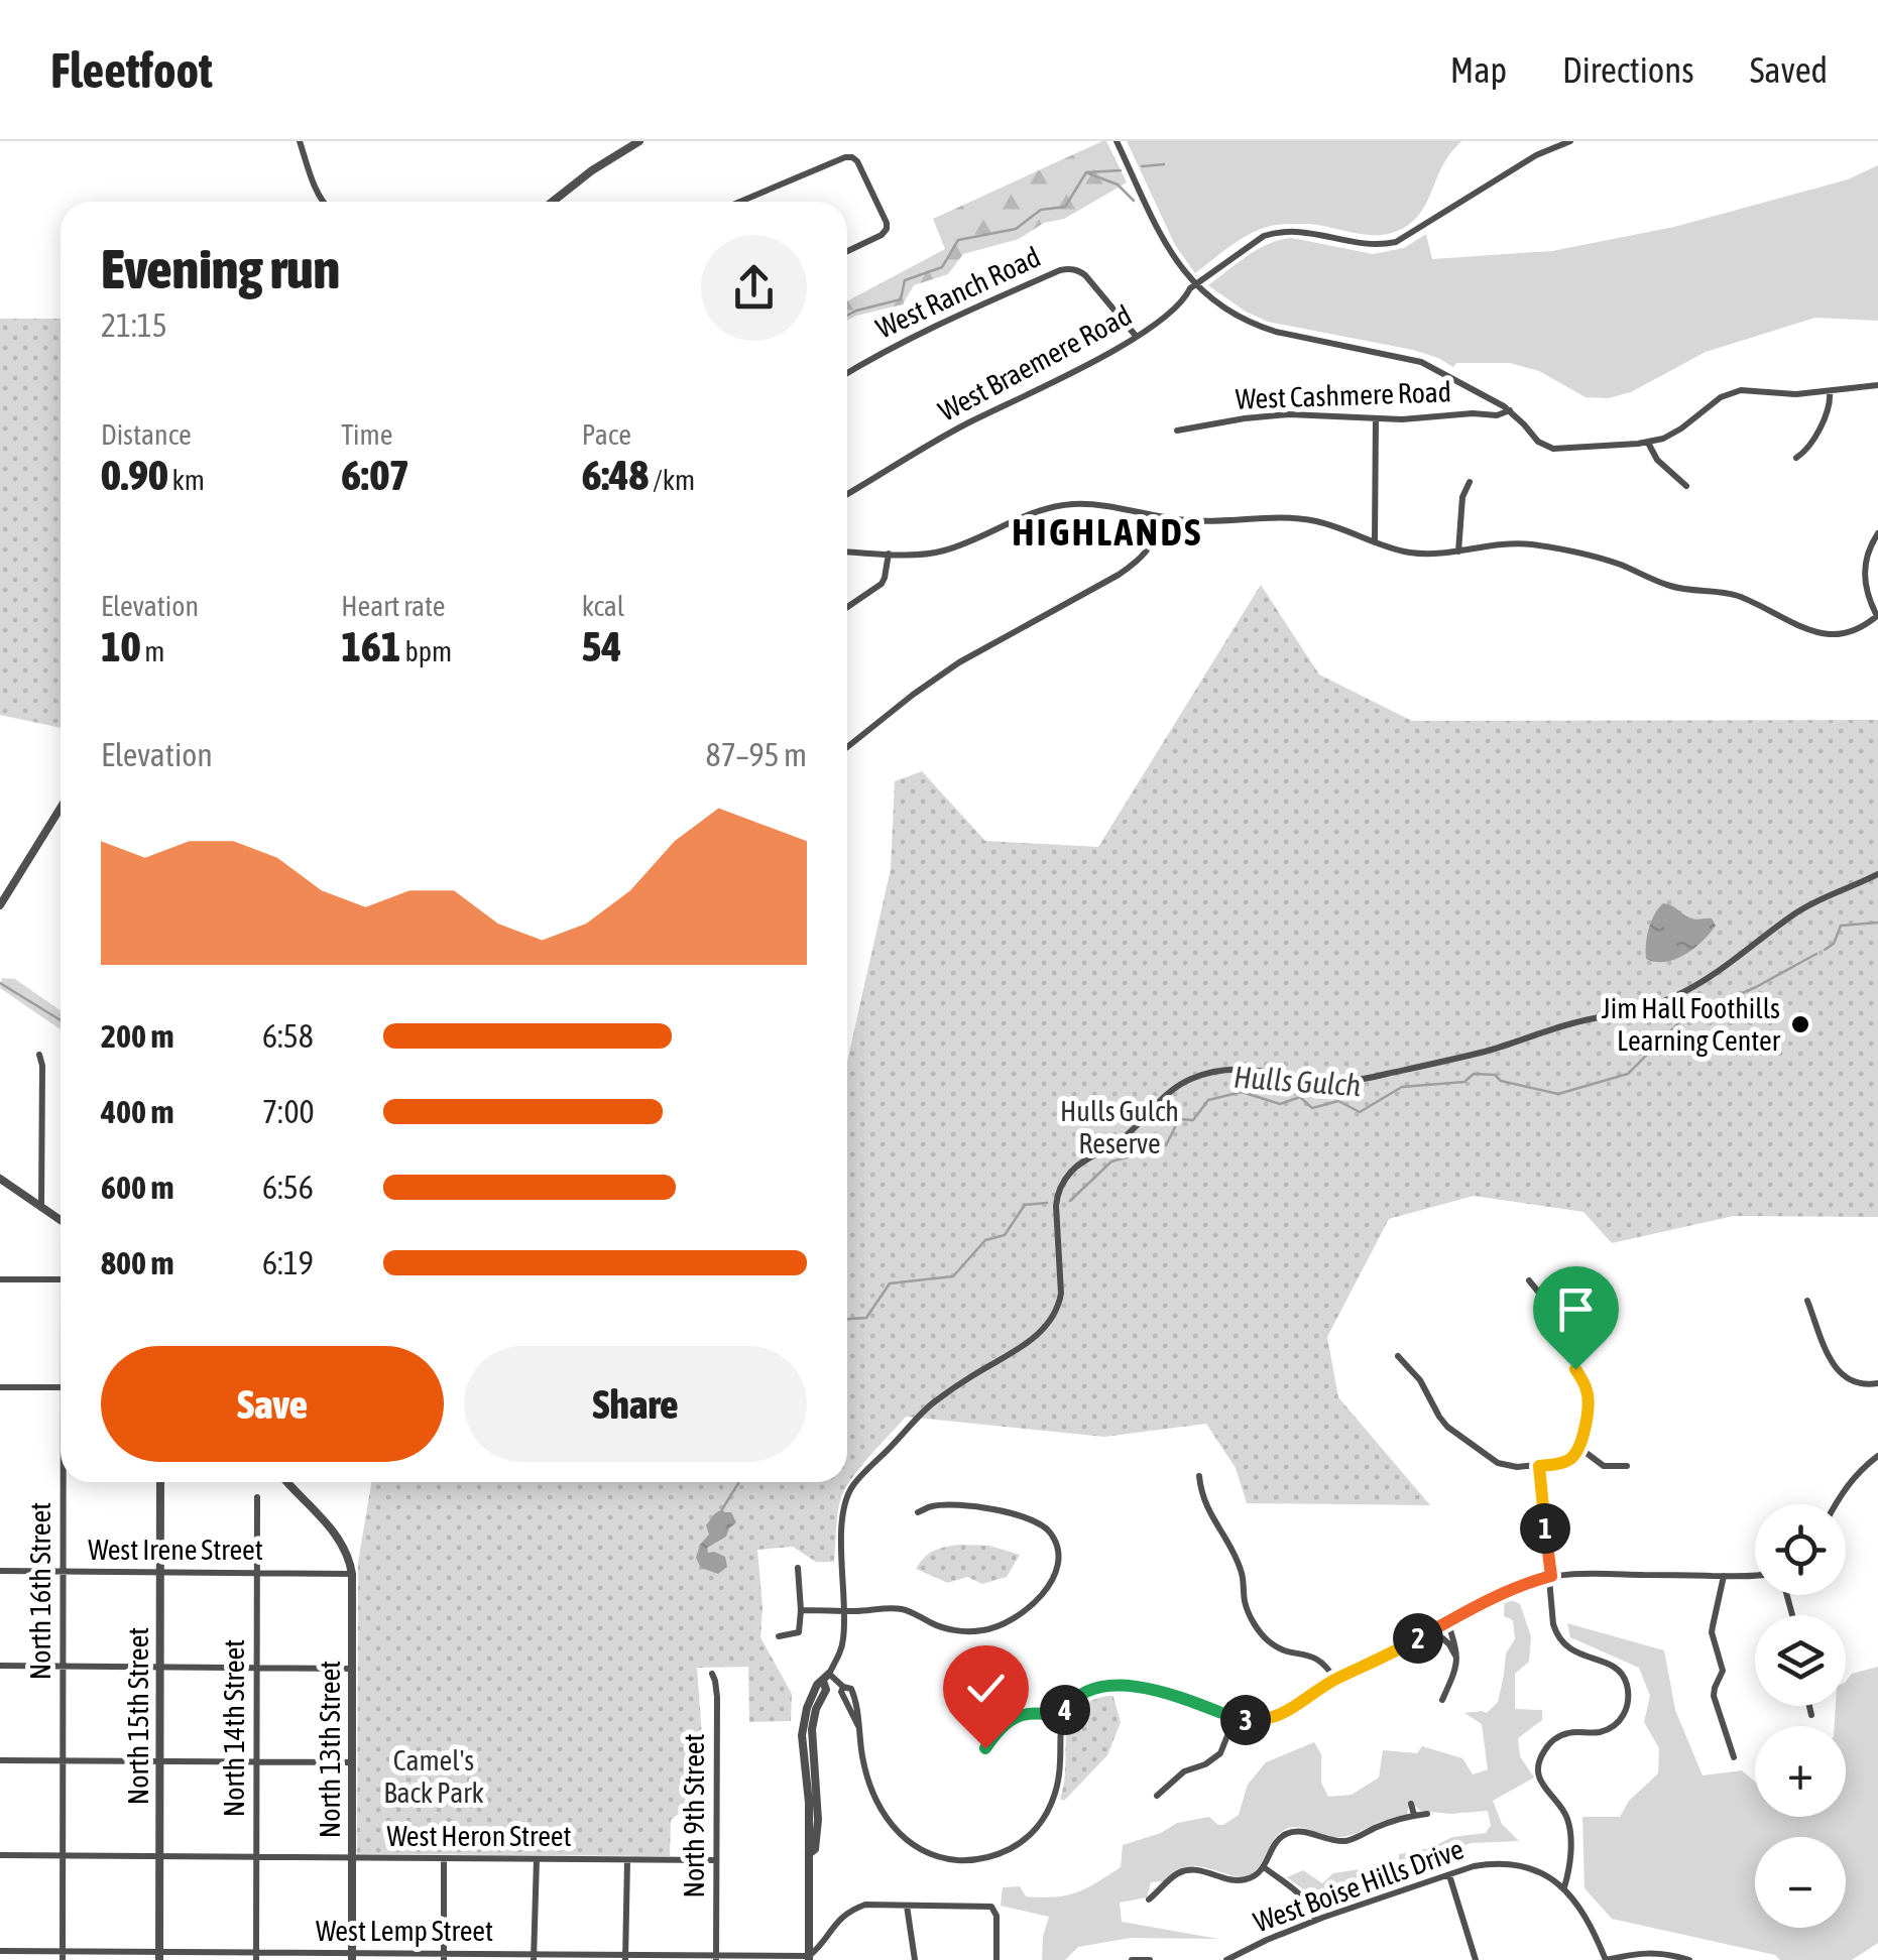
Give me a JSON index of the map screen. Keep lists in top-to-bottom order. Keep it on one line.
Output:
{"streets":{"street":["West Ranch Road","West Braemere Road","West Cashmere Road","West Irene Street","North 16th Street","North 15th Street","North 14th Street","North 13th Street","North 9th Street","West Heron Street","West Boise Hills Drive","West Lemp Street"]},"crossings":[["West Ranch Road","West Braemere Road"],["West Irene Street","North 16th Street"],["West Irene Street","North 15th Street"],["West Irene Street","North 14th Street"],["West Irene Street","North 13th Street"],["North 16th Street","West Heron Street"],["North 16th Street","West Lemp Street"],["North 15th Street","West Heron Street"],["North 15th Street","West Lemp Street"],["North 14th Street","West Heron Street"],["North 14th Street","West Lemp Street"],["North 13th Street","West Heron Street"],["North 13th Street","West Lemp Street"],["North 9th Street","West Heron Street"],["North 9th Street","West Lemp Street"]],"districts":["HIGHLANDS"],"water":["Hulls Gulch"],"parks":["Hulls Gulch Reserve","Camel's Back Park"],"places":["Jim Hall Foothills Learning Center"],"page":{"header":"Fleetfoot","nav":["Map","Directions","Saved"],"heading":["Evening run","21:15"],"stats":[["Distance","0.90 km"],["Time","6:07"],["Pace","6:48 /km"],["Elevation","10 m"],["Heart rate","161 bpm"],["kcal","54"]],"chart":["Elevation","87–95 m"],"list":[{"name":"200 m","note":"6:58"},{"name":"400 m","note":"7:00"},{"name":"600 m","note":"6:56"},{"name":"800 m","note":"6:19"}],"buttons":["Save","Share"],"pins":["1","2","4","3"],"map_buttons":["+","−"]}}
